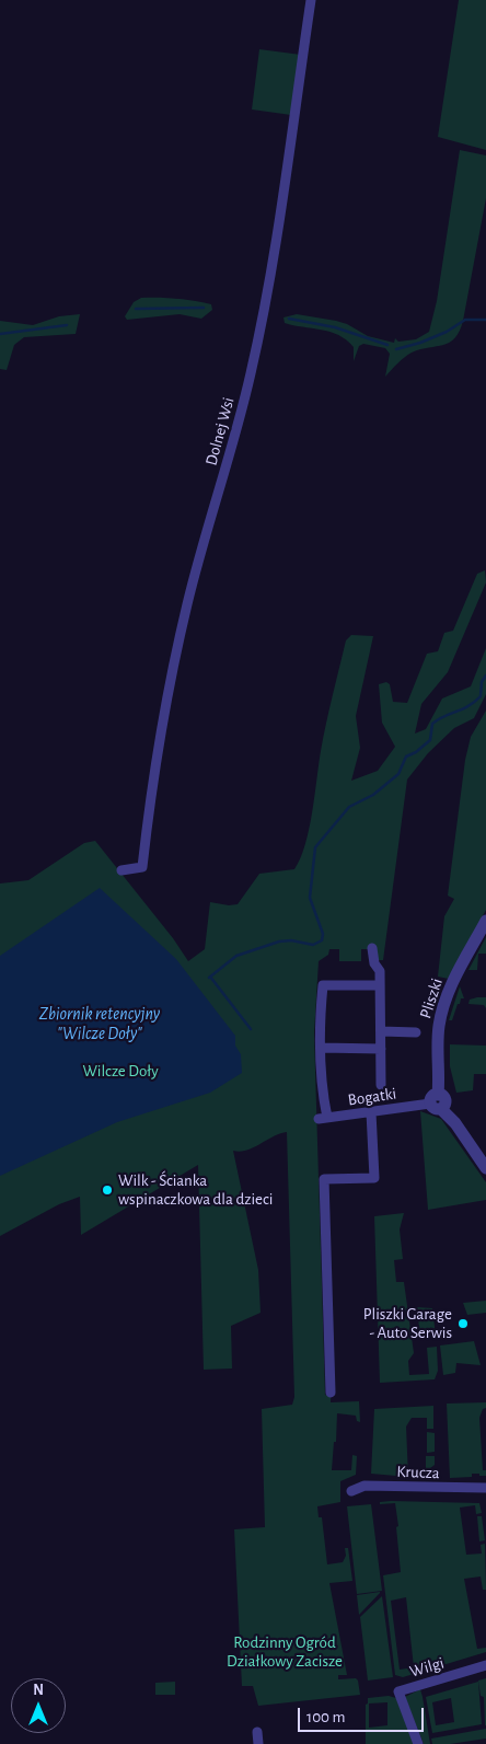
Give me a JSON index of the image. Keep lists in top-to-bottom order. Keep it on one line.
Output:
{"streets":{"street":["Dolnej Wsi","Pliszki","Bogatki","Krucza","Wilgi"]},"crossings":[["Pliszki","Bogatki"]],"water":["Zbiornik retencyjny \"Wilcze Doły\""],"parks":["Wilcze Doły","Rodzinny Ogród Działkowy Zacisze"],"places":["Wilk - Ścianka wspinaczkowa dla dzieci","Pliszki Garage - Auto Serwis"],"scale_bar":"100 m","north":"top"}
